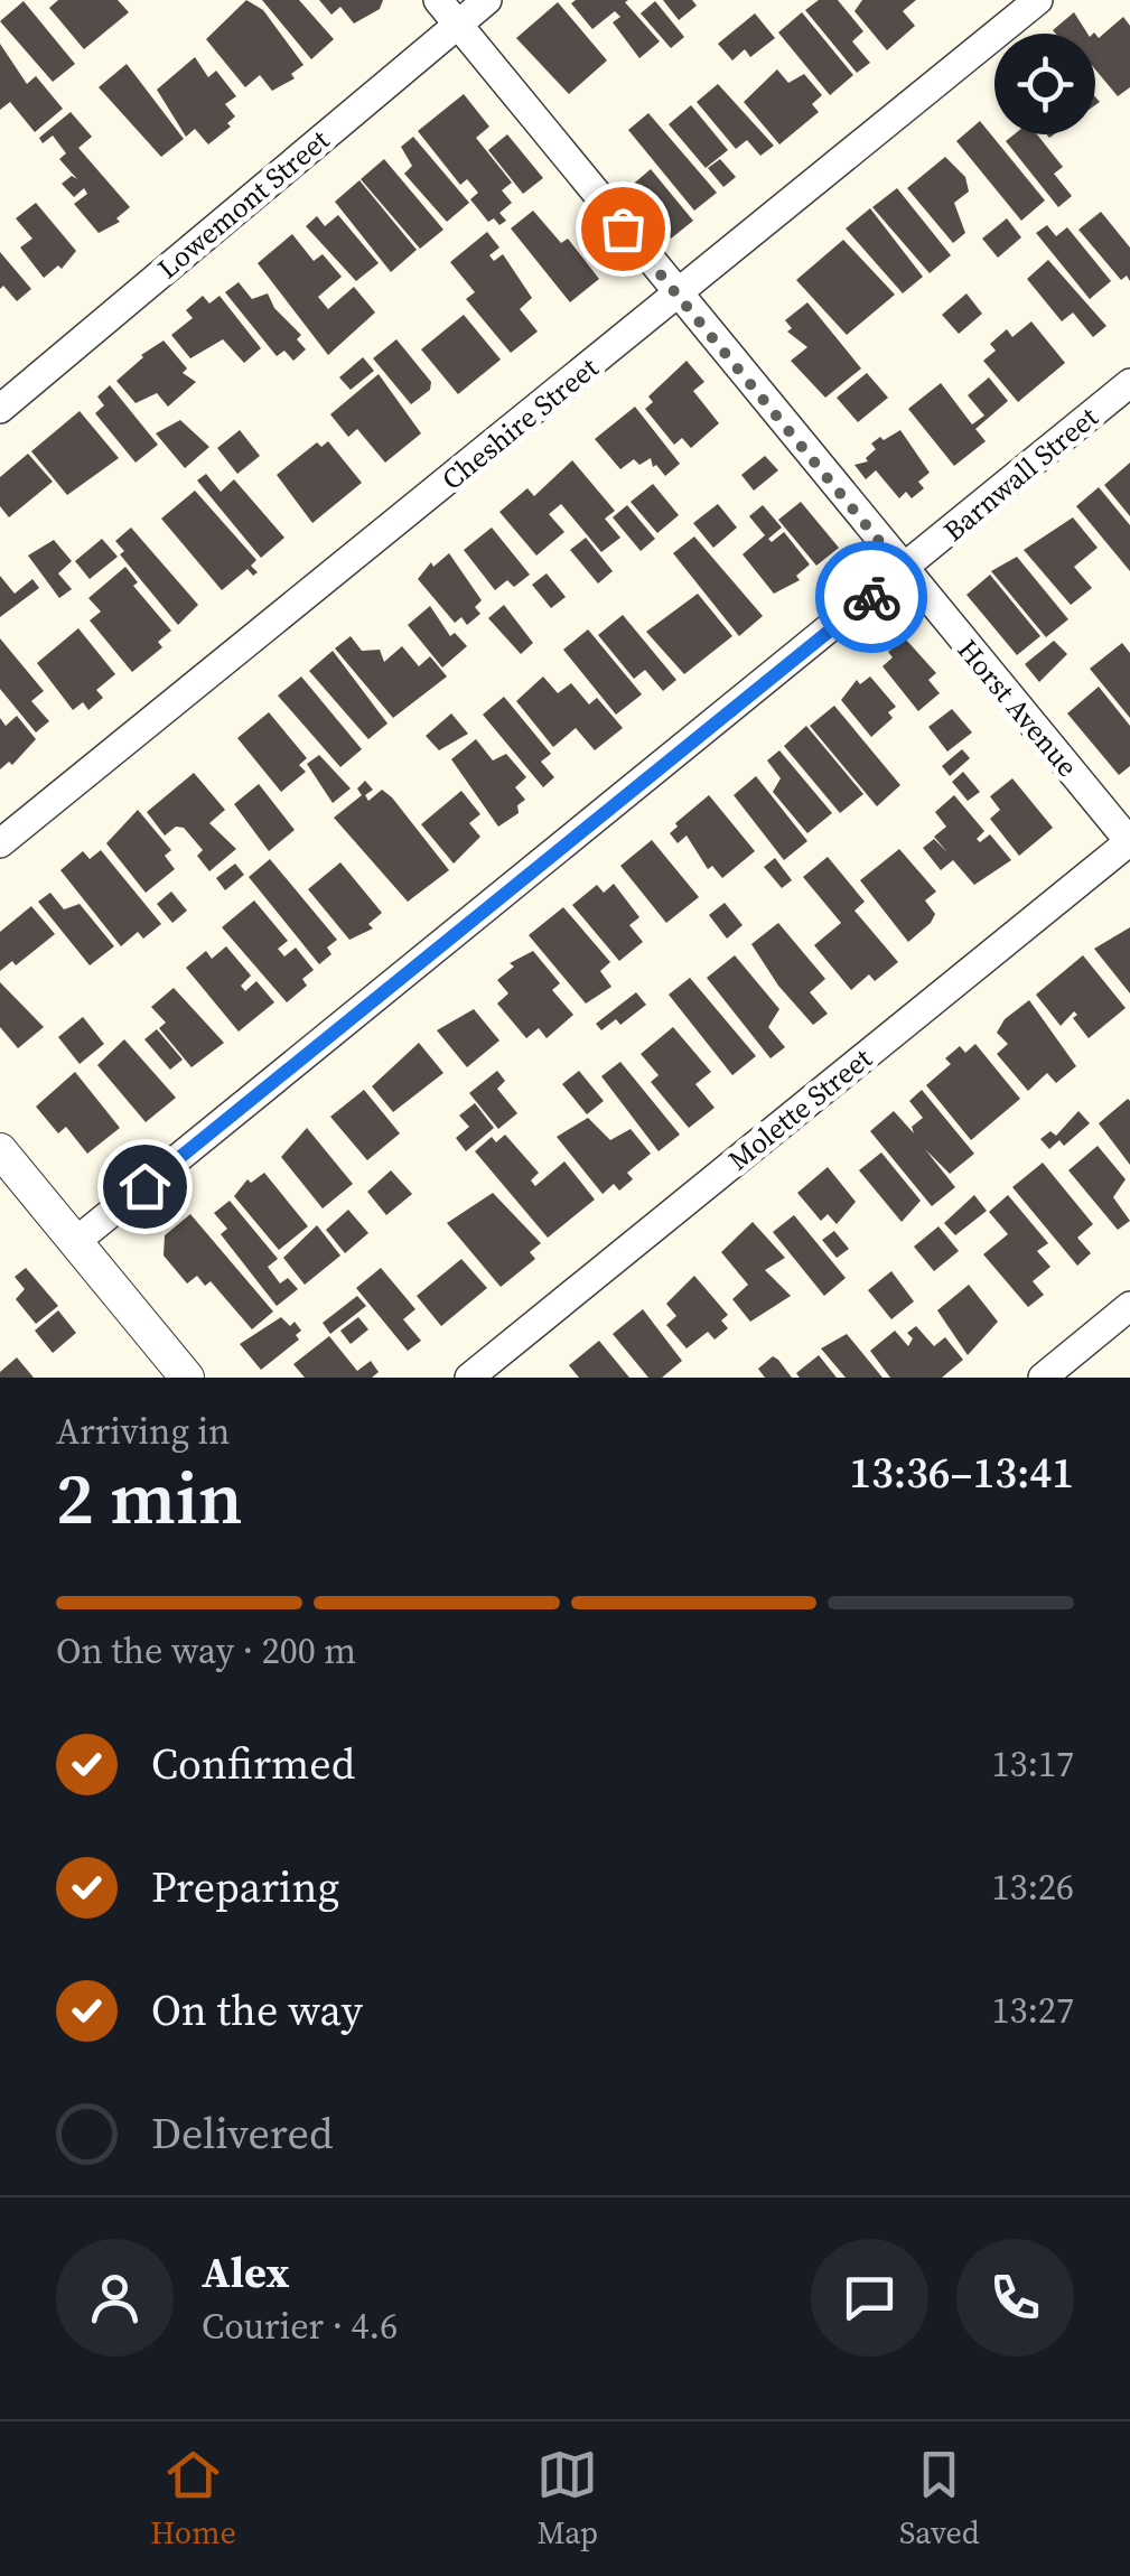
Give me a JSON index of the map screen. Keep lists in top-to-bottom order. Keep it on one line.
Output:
{"streets":{"street":["Lowemont Street","Cheshire Street","Barnwall Street","Horst Avenue","Molette Street"]},"crossings":[["Lowemont Street","Horst Avenue"],["Cheshire Street","Horst Avenue"],["Barnwall Street","Horst Avenue"],["Horst Avenue","Molette Street"]],"page":{"heading":["2 min","Arriving in","13:36–13:41"],"panel":["Alex","Courier · 4.6"],"bar":"On the way · 200 m","list":[["Confirmed","13:17"],["Preparing","13:26"],["On the way","13:27"],"Delivered"],"tabs":["Home","Map","Saved"]}}
